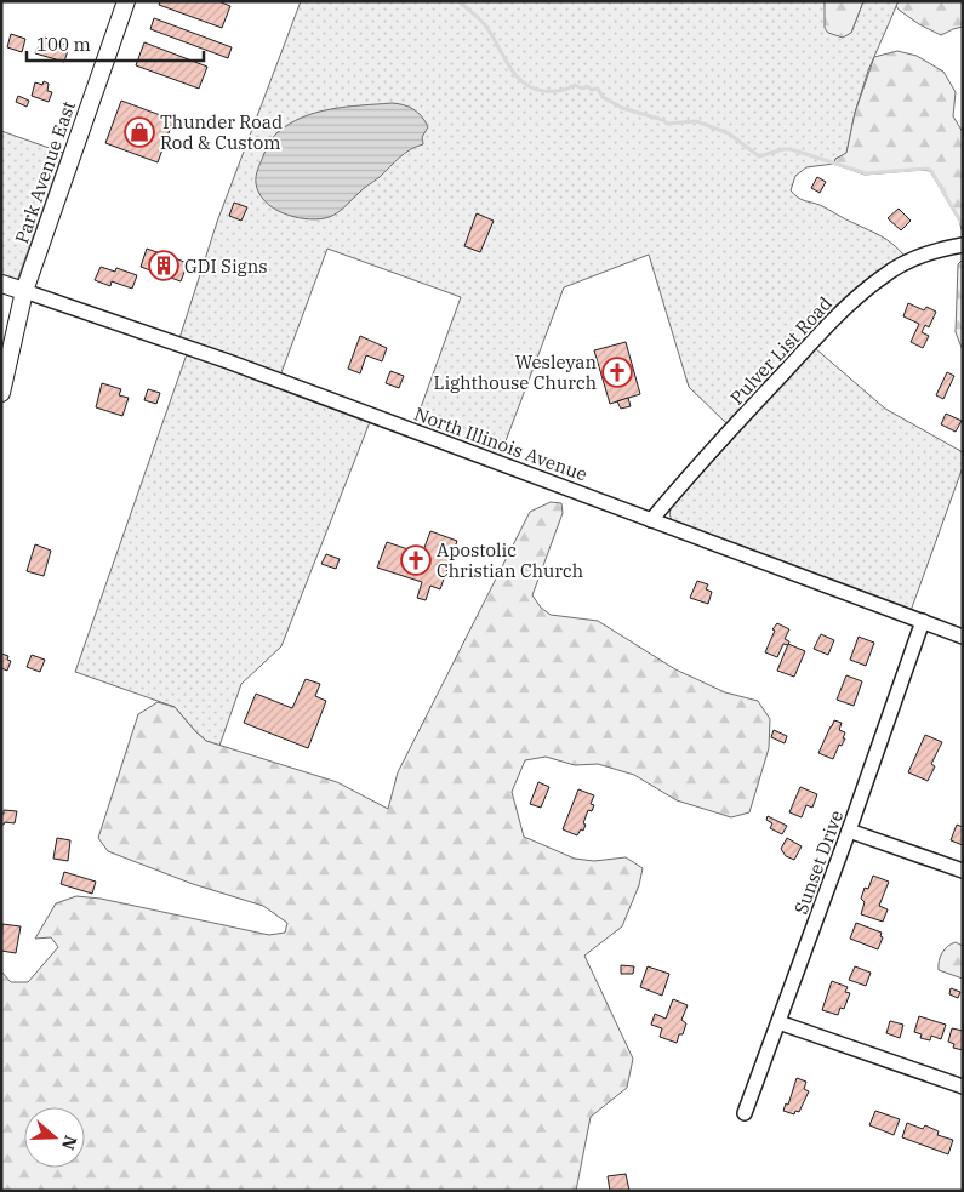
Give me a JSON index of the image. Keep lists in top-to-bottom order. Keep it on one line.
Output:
{"streets":{"main road":["Park Avenue East"],"street":["Pulver List Road","North Illinois Avenue","Sunset Drive"]},"crossings":[["Park Avenue East","North Illinois Avenue"],["Pulver List Road","North Illinois Avenue"],["North Illinois Avenue","Sunset Drive"]],"places":{"shop":["Thunder Road Rod & Custom"],"building":["GDI Signs"],"church":["Wesleyan Lighthouse Church","Apostolic Christian Church"]},"scale_bar":"100 m","north":"right"}
